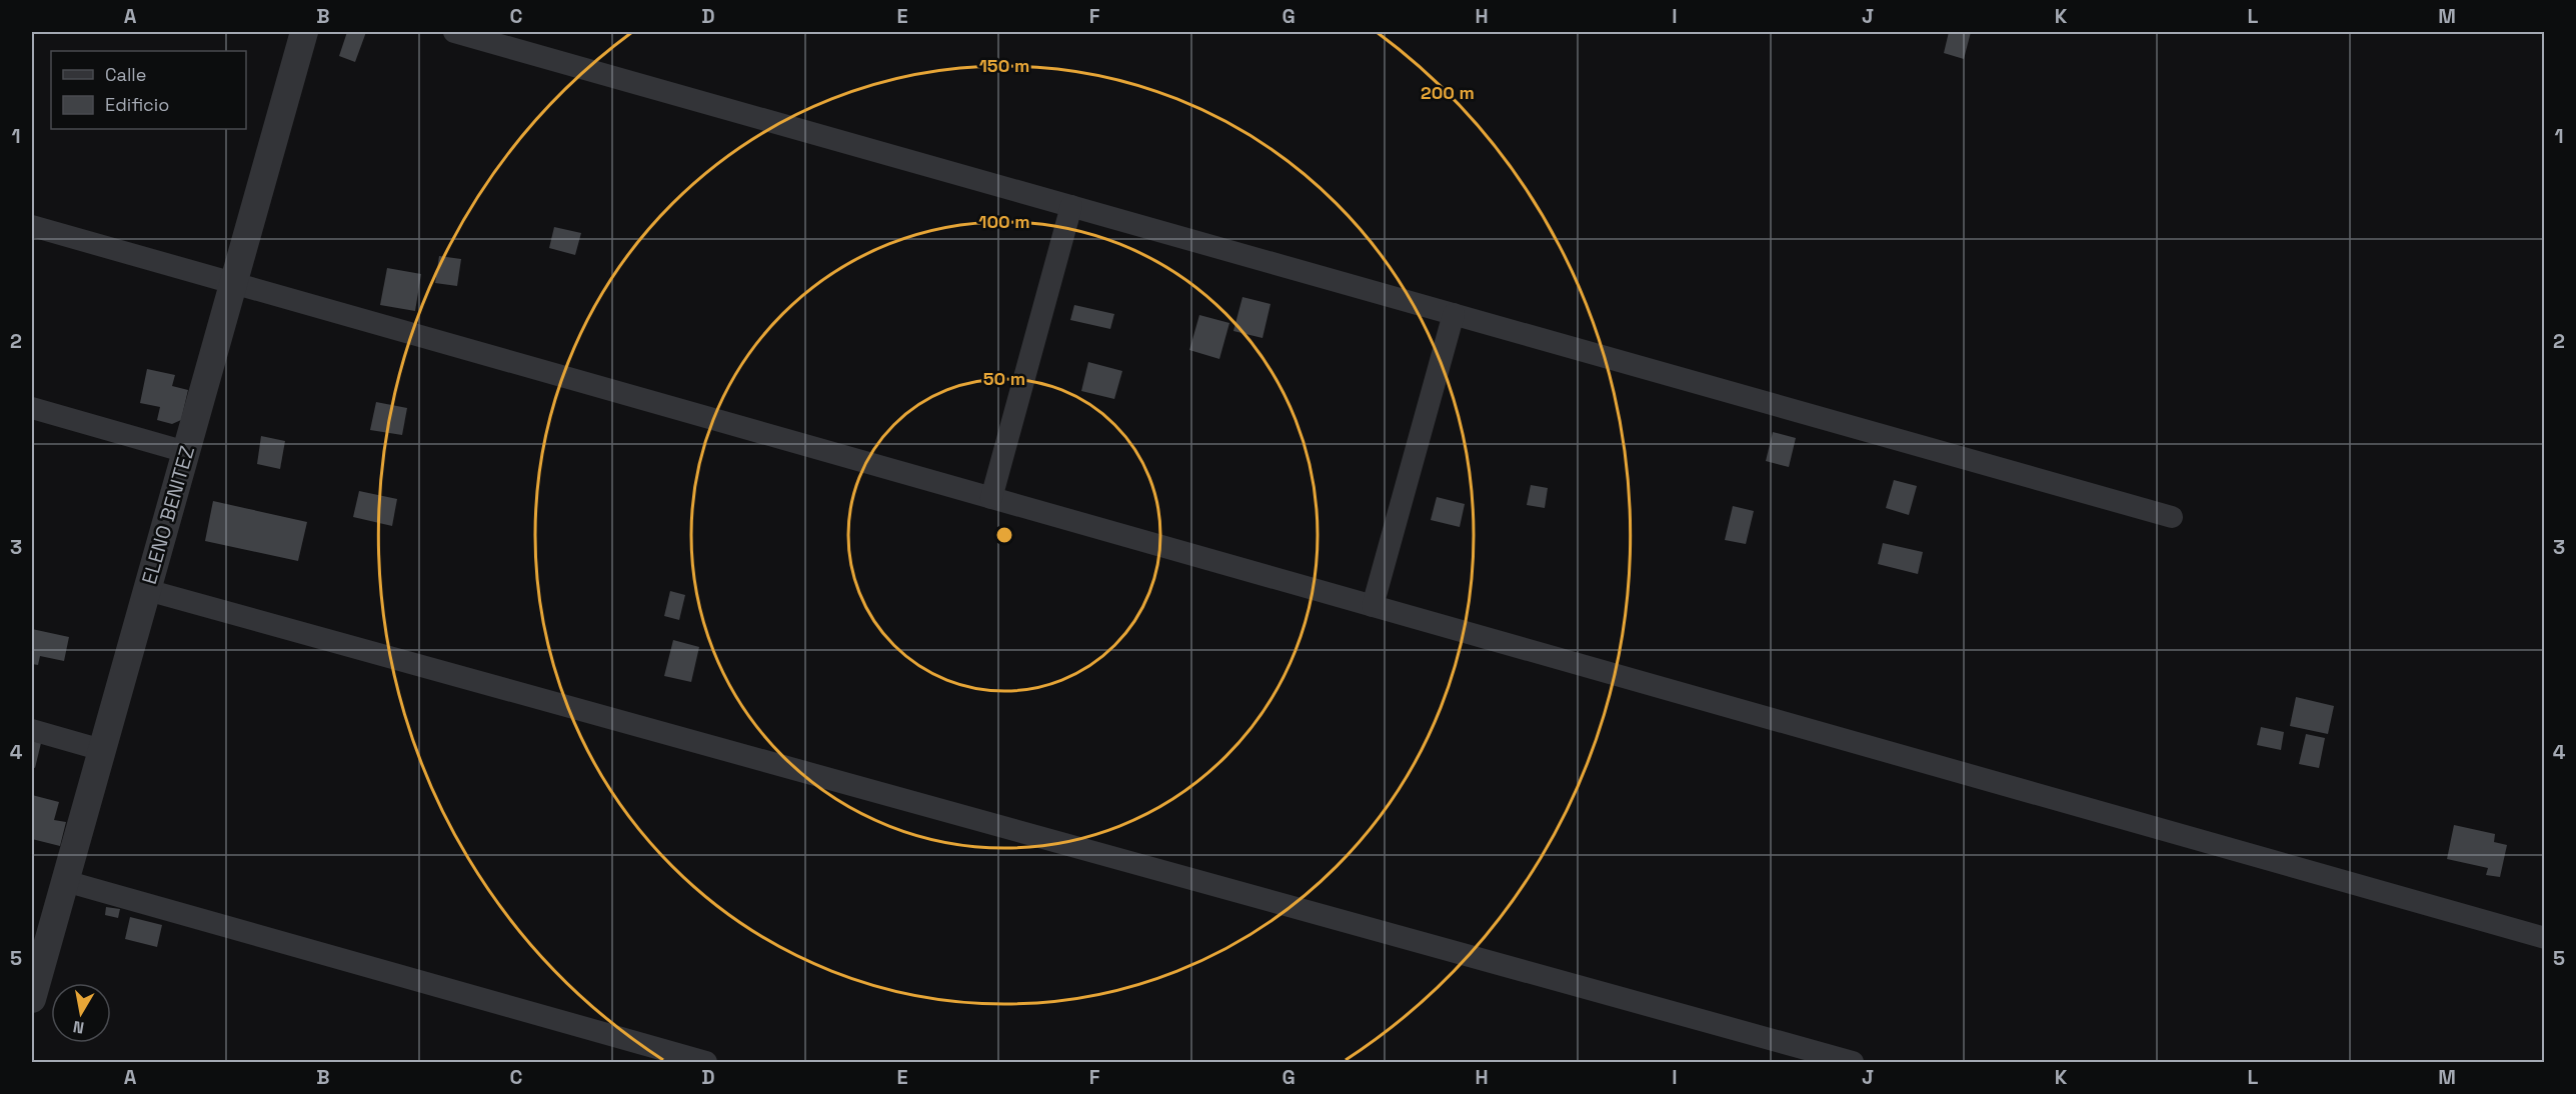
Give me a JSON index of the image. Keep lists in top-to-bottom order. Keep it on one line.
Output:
{"streets":{"street":["ELENO BENITEZ"]},"legend":["Calle","Edificio"],"north":"bottom","grid":{"columns":["A","B","C","D","E","F","G","H","I","J","K","L","M"],"rows":["1","2","3","4","5"]},"rings":["150 m","200 m","100 m","50 m"]}
